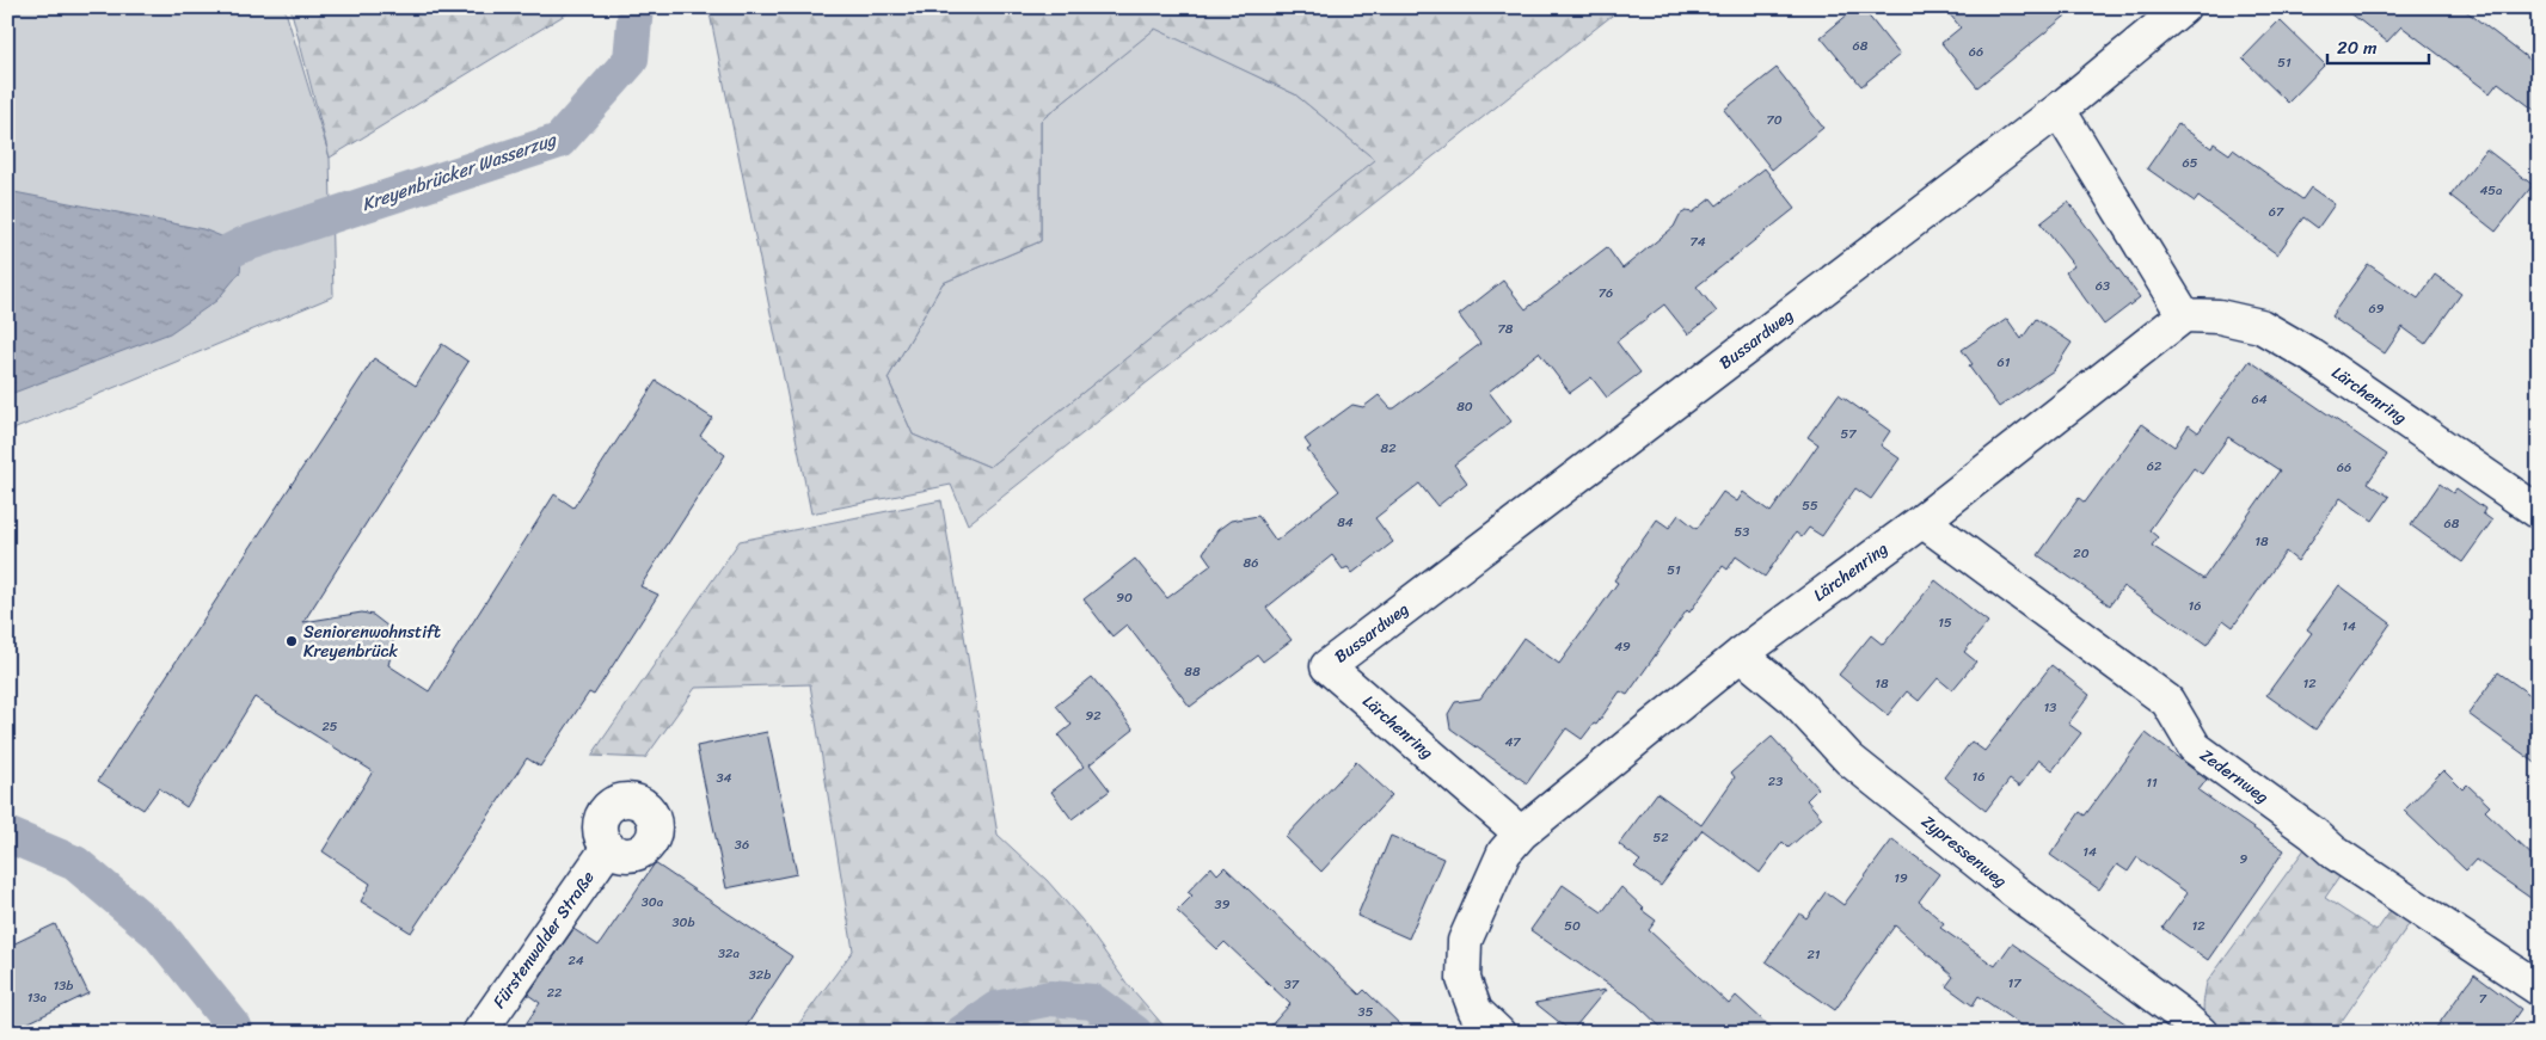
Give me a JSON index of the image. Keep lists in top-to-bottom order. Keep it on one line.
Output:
{"streets":{"street":["Bussardweg","Lärchenring","Zedernweg","Zypressenweg","Fürstenwalder Straße"]},"crossings":[["Bussardweg","Lärchenring"],["Lärchenring","Zedernweg"],["Lärchenring","Zypressenweg"]],"water":["Kreyenbrücker Wasserzug"],"places":["Seniorenwohnstift Kreyenbrück"],"house_numbers":["68","66","51","70","65","45a","67","74","63","76","69","78","61","64","80","57","82","62","66","55","84","68","53","18","20","86","51","90","16","15","14","49","88","18","12","13","92","25","47","16","34","23","11","52","36","14","9","19","30a","39","30b","50","12","32a","21","24","32b","17","37","13b","22","13a","7","35"],"scale_bar":"20 m"}
